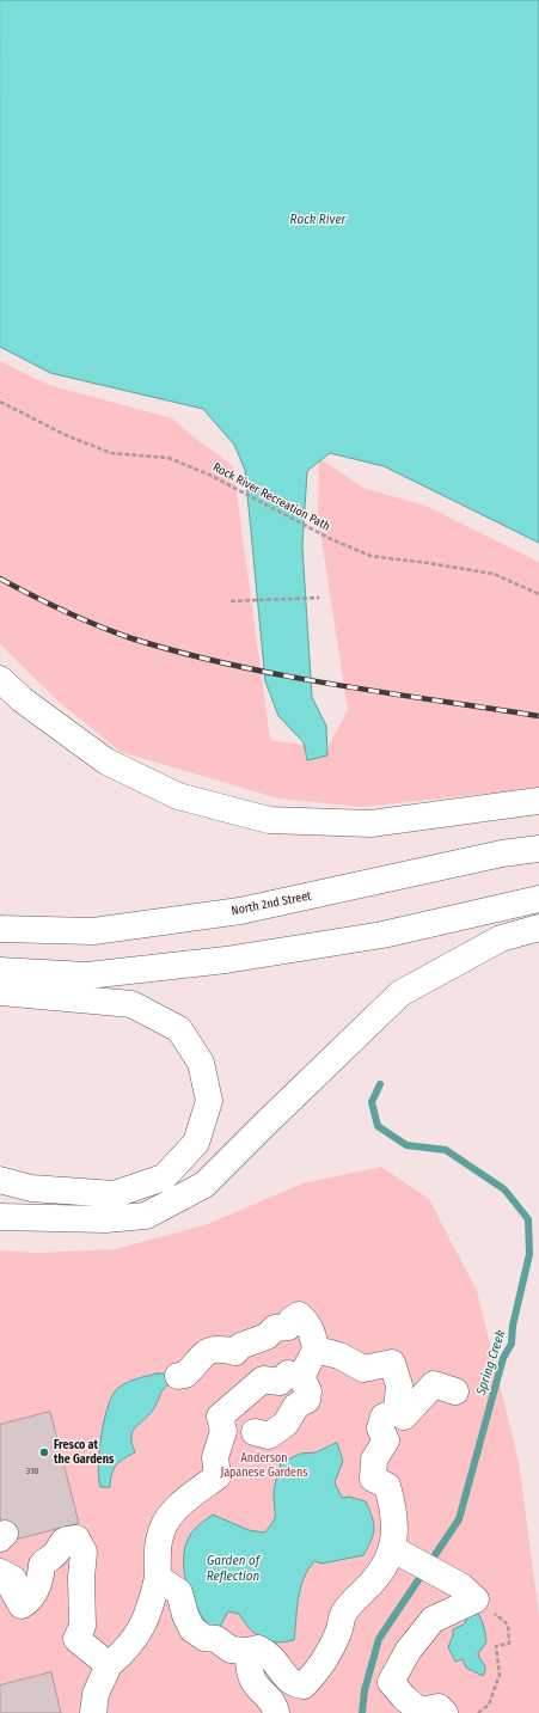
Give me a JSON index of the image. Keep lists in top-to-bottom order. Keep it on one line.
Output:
{"streets":{"main road":["North 2nd Street"],"path":["Rock River Recreation Path"]},"water":["Rock River","Spring Creek","Garden of Reflection"],"parks":["Anderson Japanese Gardens"],"places":["Fresco at the Gardens"],"house_numbers":["318"]}
